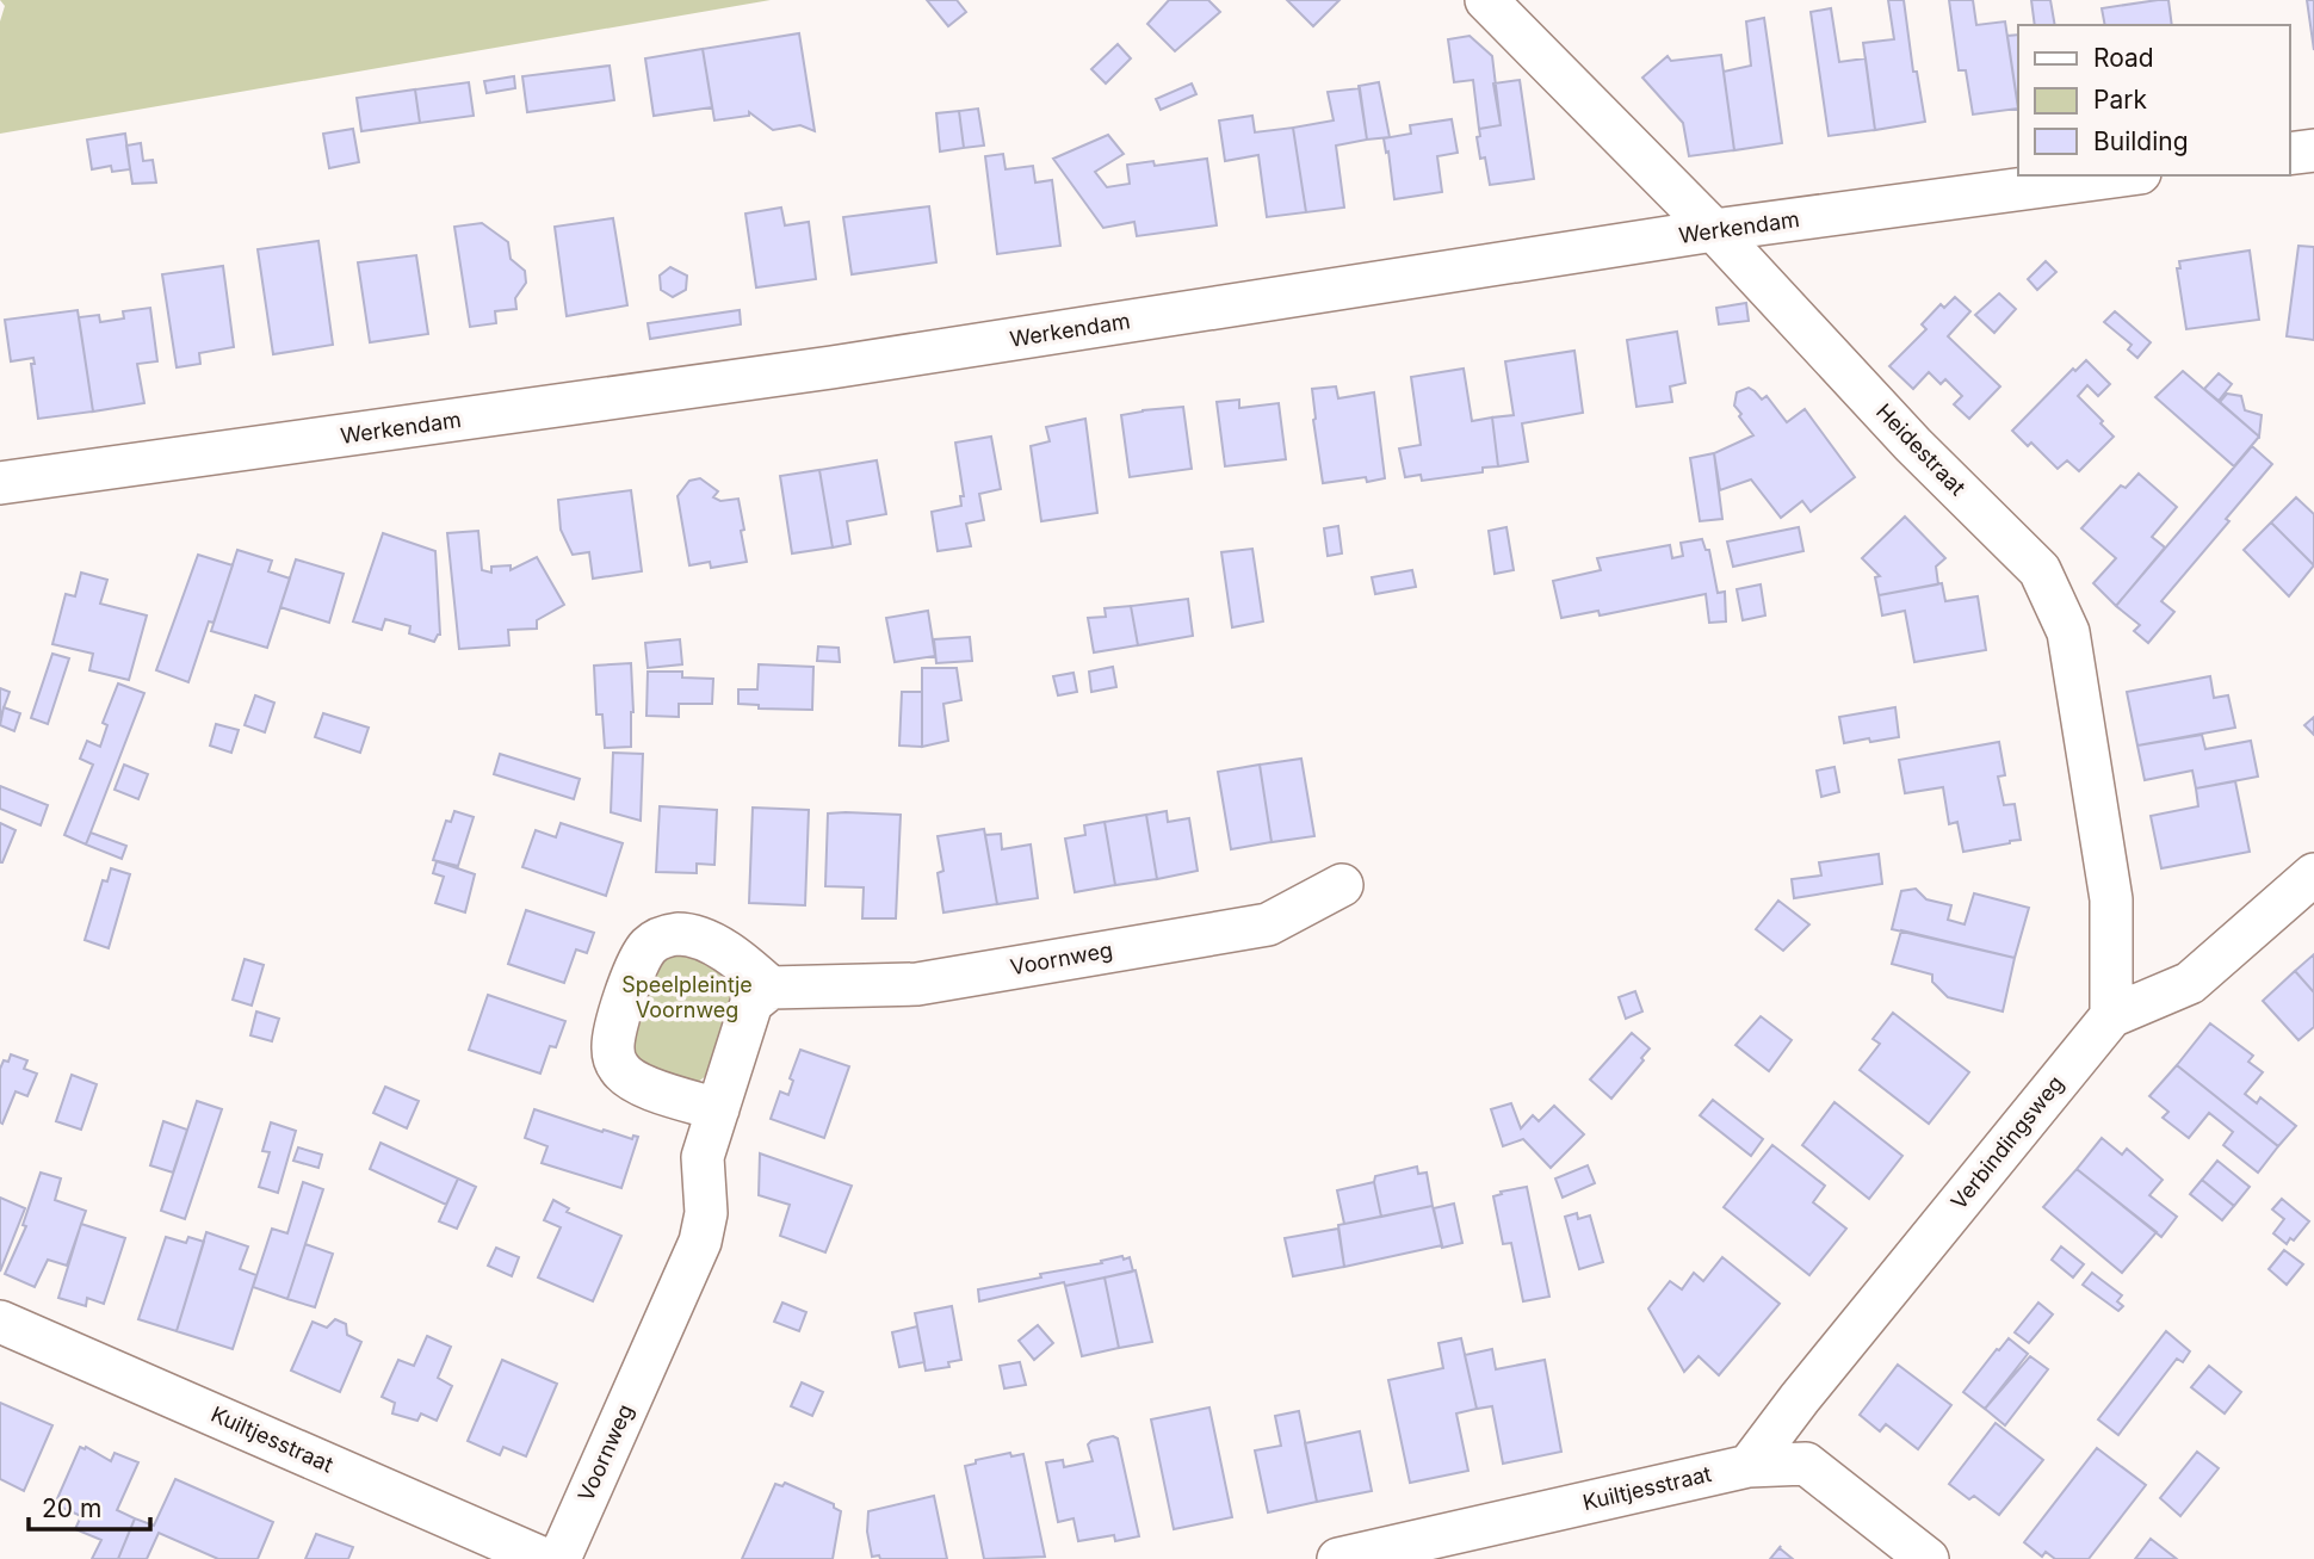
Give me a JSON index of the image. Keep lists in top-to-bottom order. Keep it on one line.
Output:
{"streets":{"street":["Werkendam","Heidestraat","Voornweg","Verbindingsweg","Kuiltjesstraat"]},"crossings":[["Werkendam","Heidestraat"],["Heidestraat","Verbindingsweg"],["Verbindingsweg","Kuiltjesstraat"]],"parks":["Speelpleintje Voornweg"],"legend":["Road","Park","Building"],"scale_bar":"20 m"}
